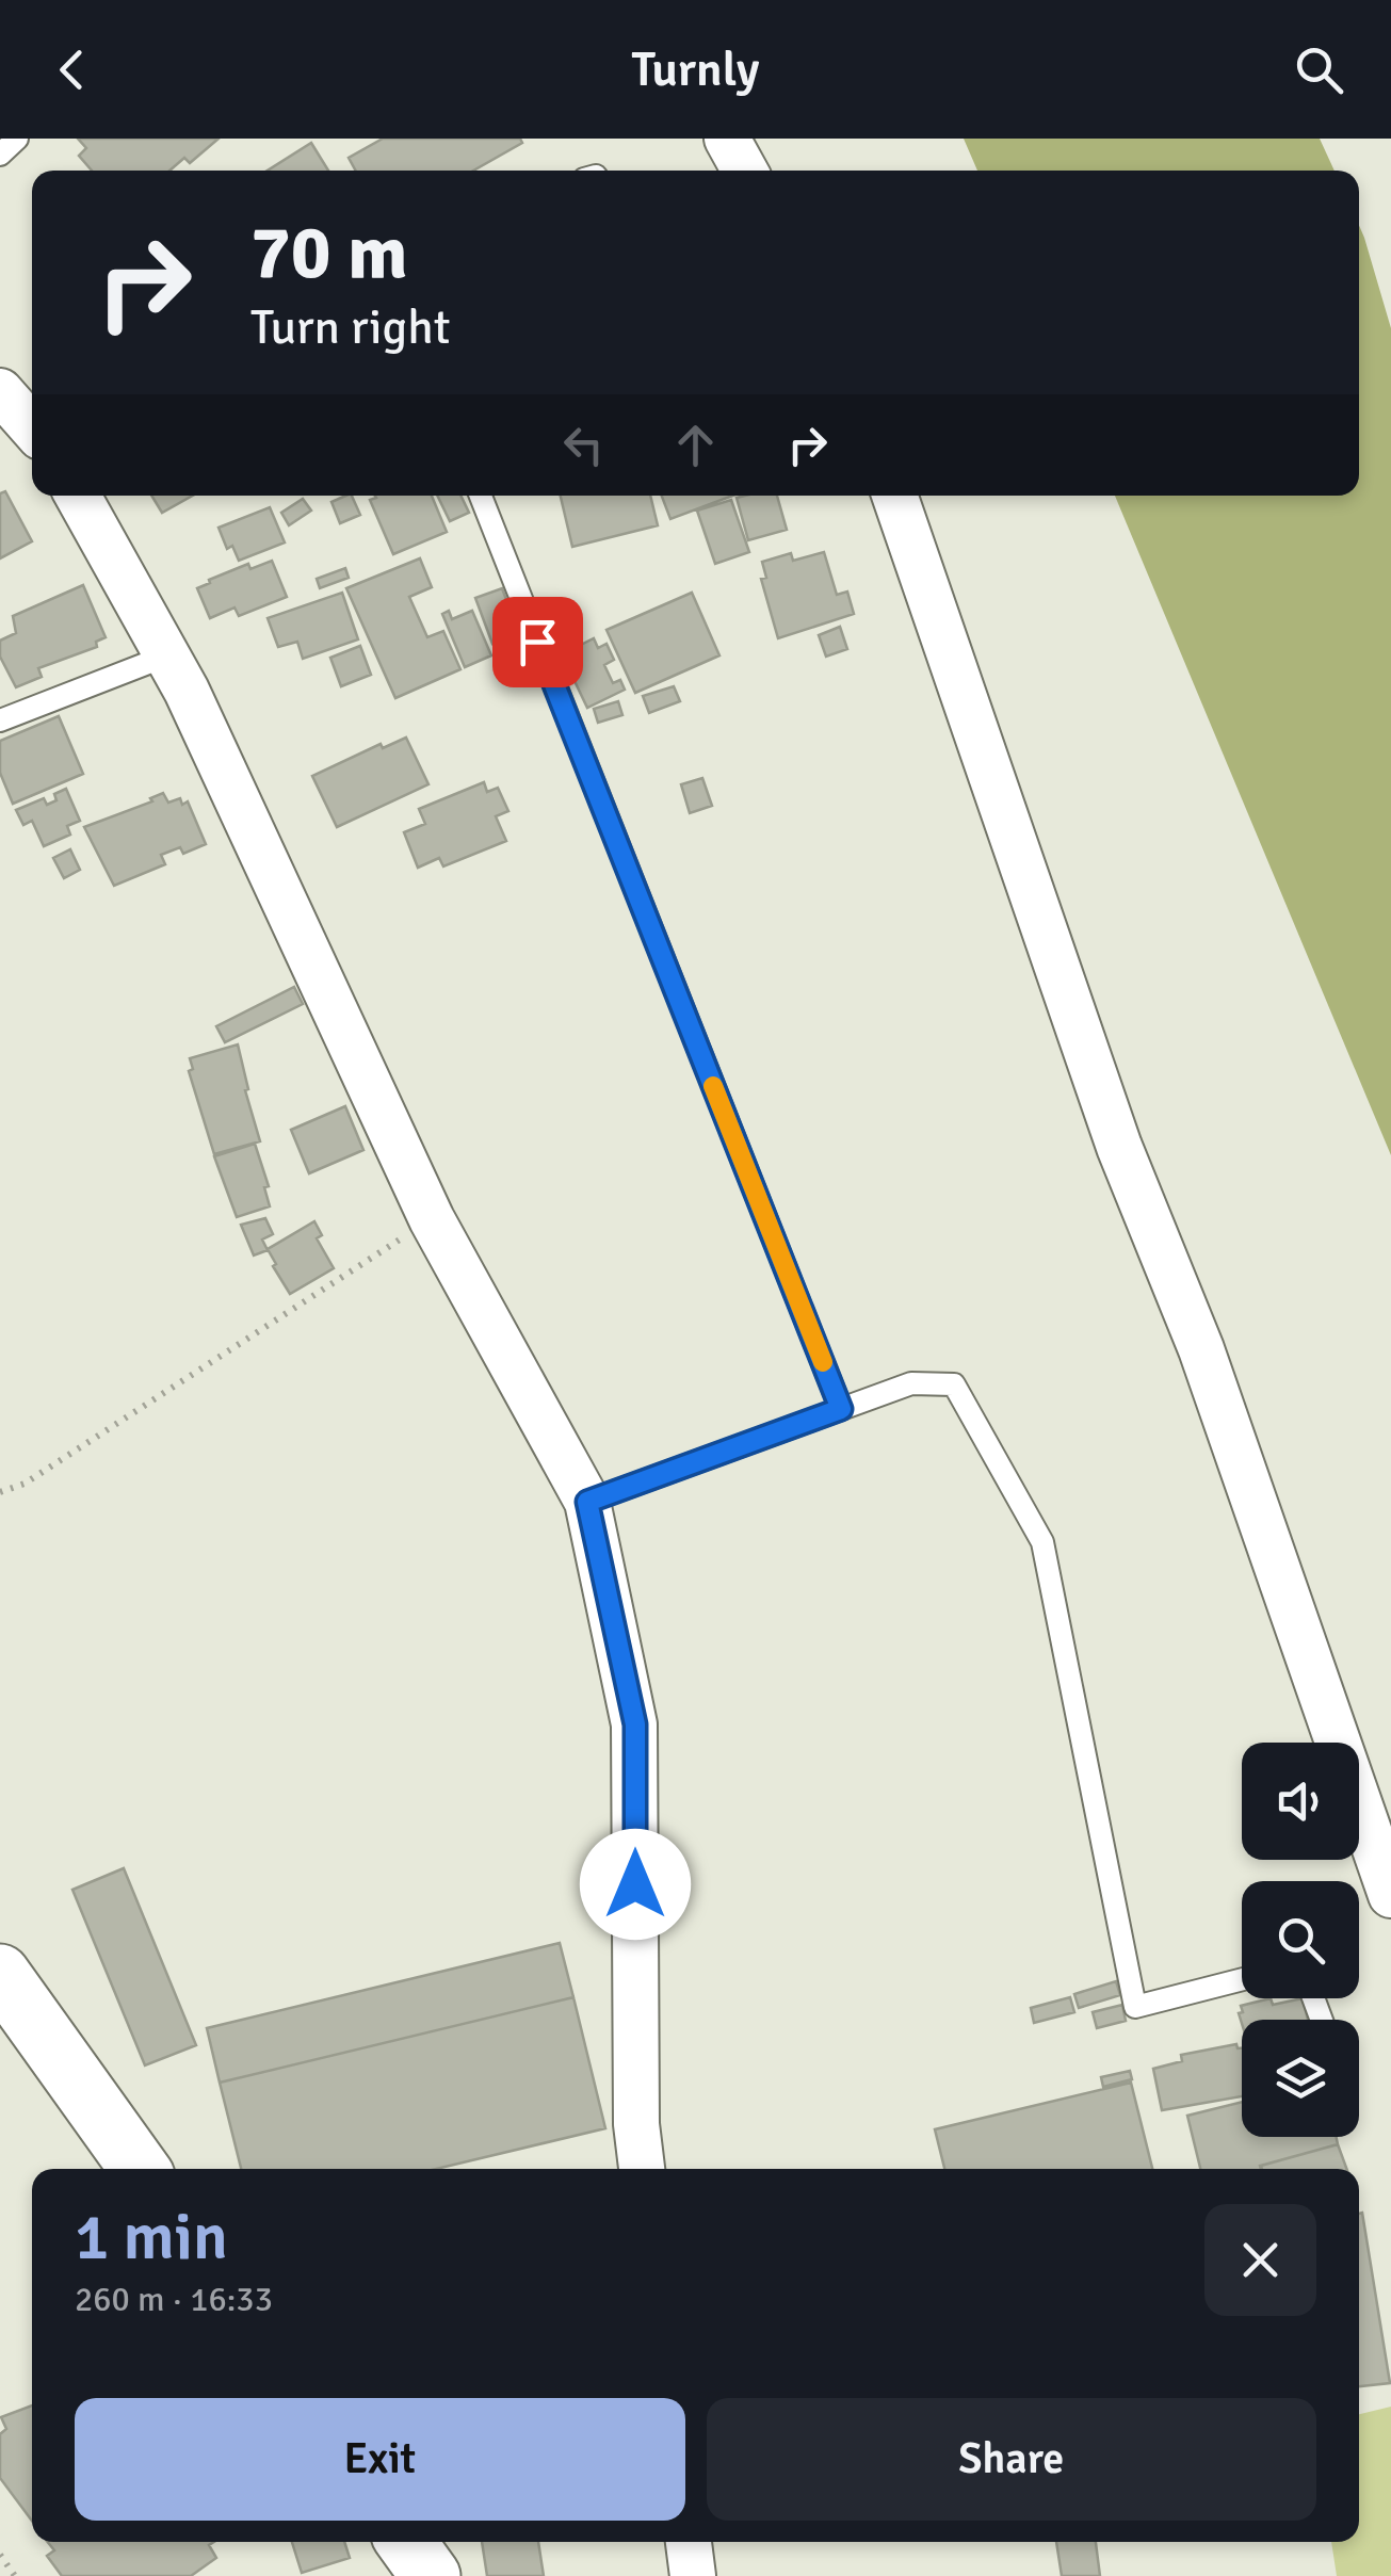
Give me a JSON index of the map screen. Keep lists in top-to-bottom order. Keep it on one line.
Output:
{"page":{"header":"Turnly","turn":["70 m","Turn right"],"heading":["1 min","260 m · 16:33"],"buttons":["Exit","Share"]}}
